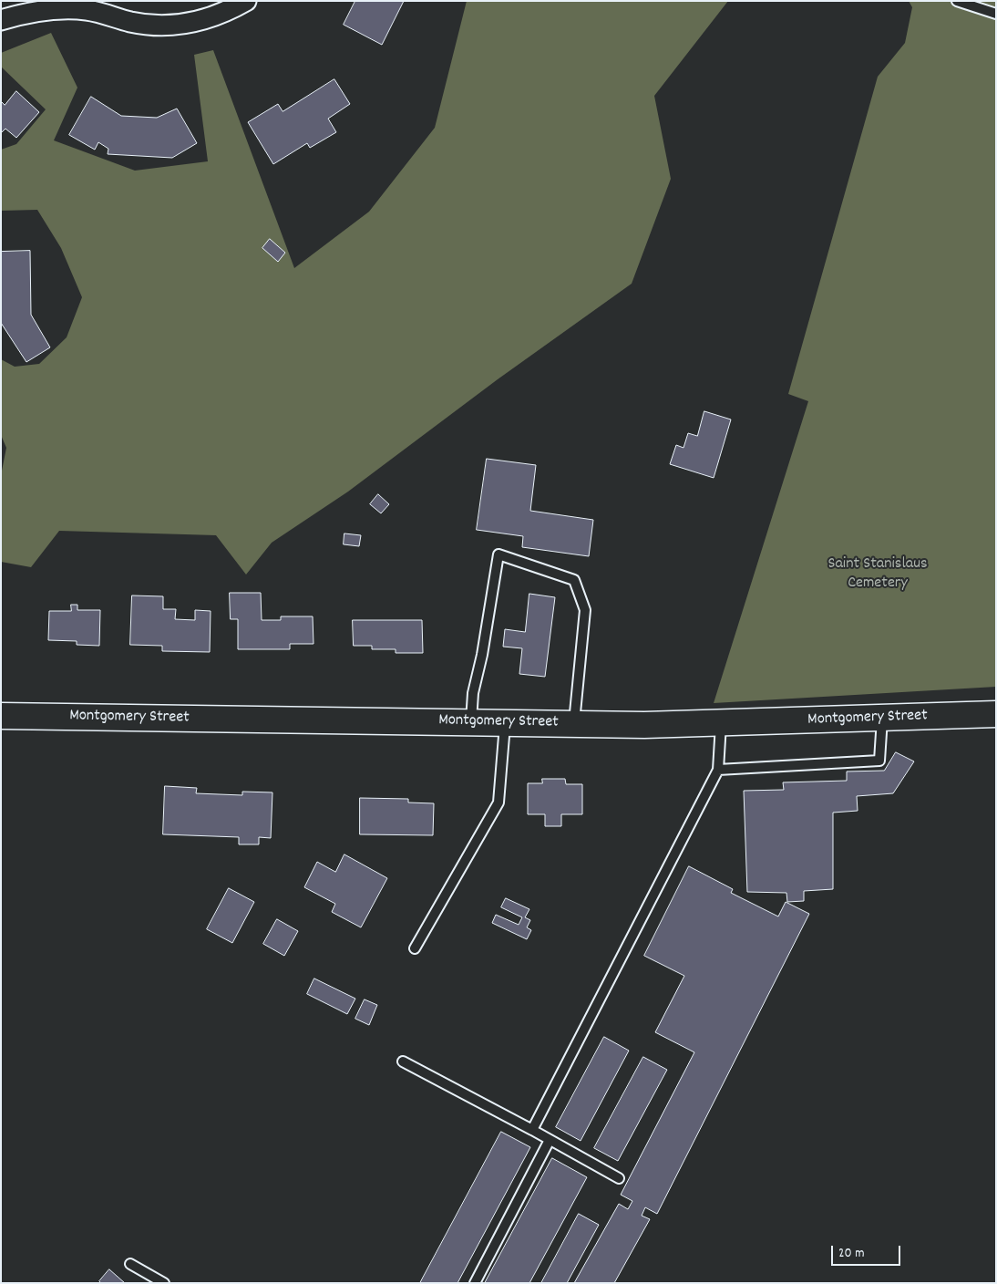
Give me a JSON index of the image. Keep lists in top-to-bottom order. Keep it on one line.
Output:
{"streets":{"main road":["Montgomery Street"]},"parks":["Saint Stanislaus Cemetery"],"scale_bar":"20 m"}
